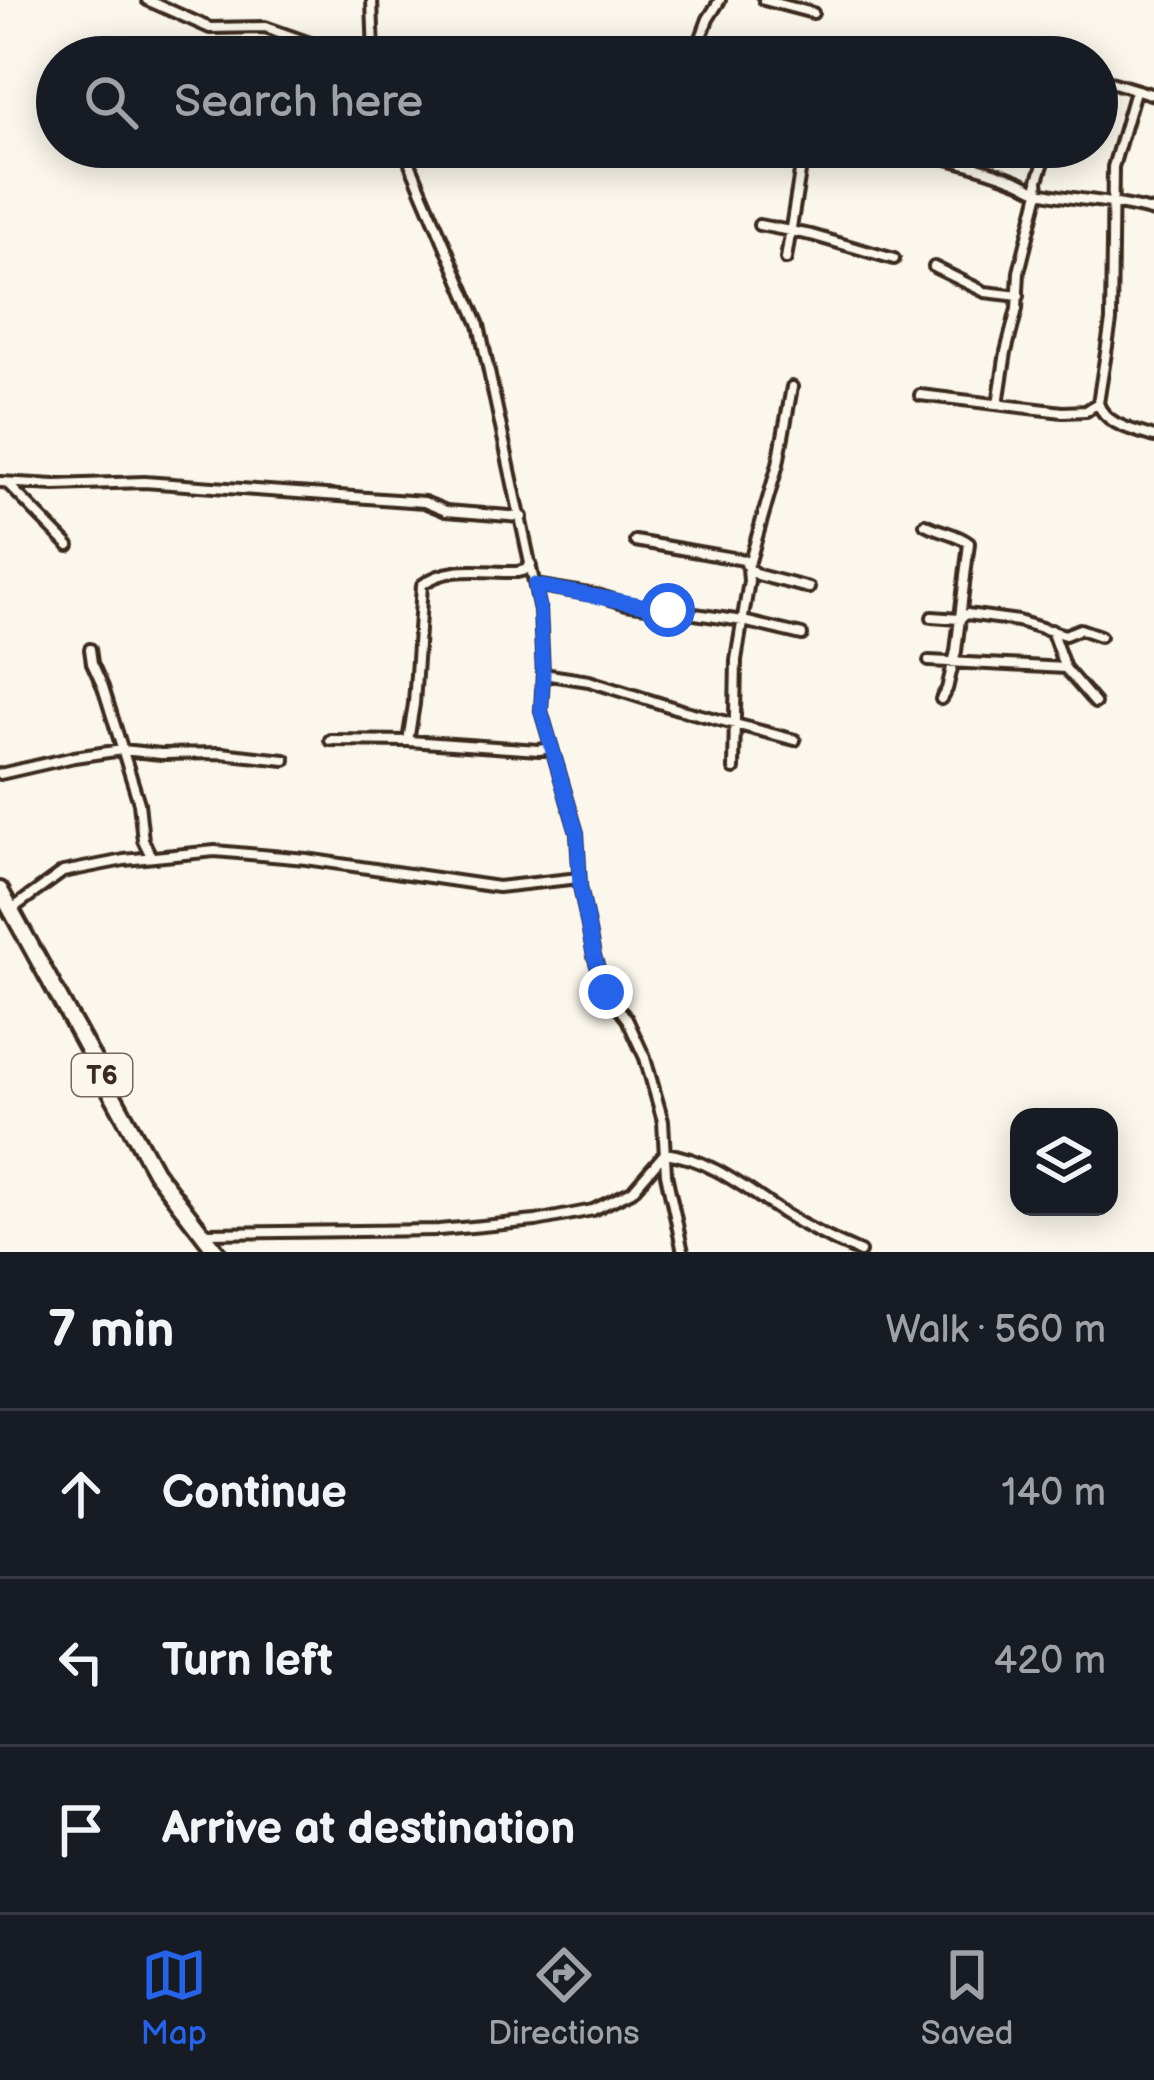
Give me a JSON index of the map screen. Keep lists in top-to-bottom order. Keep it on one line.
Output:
{"streets":{"highway":["T6"]},"page":{"search":"Search here","heading":["7 min","Walk · 560 m"],"list":[["Continue","140 m"],["Turn left","420 m"],"Arrive at destination"],"nav":["Map","Directions","Saved"]}}
